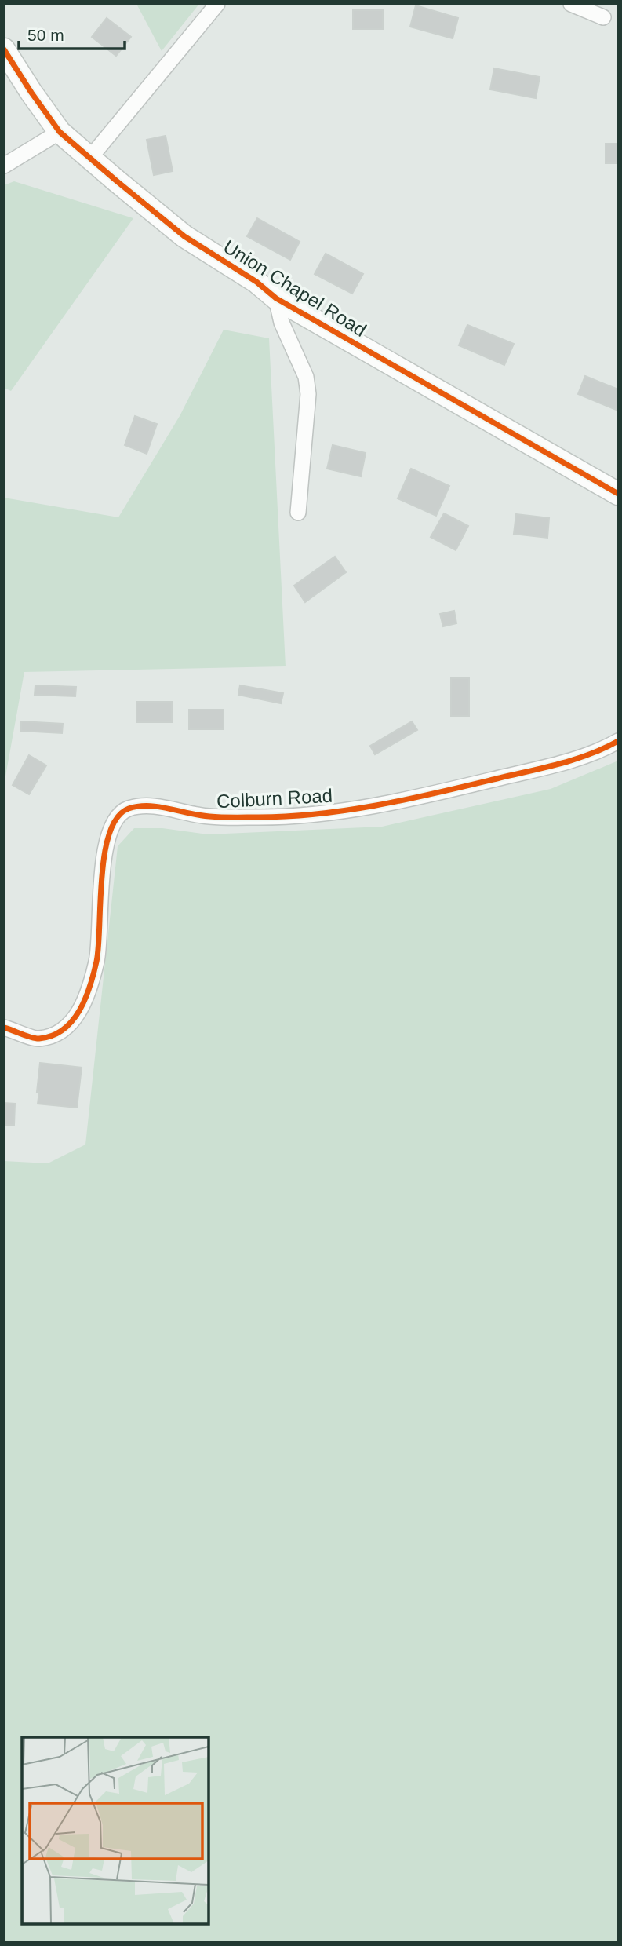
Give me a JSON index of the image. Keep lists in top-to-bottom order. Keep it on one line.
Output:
{"streets":{"street":["Union Chapel Road","Colburn Road"]},"scale_bar":"50 m"}
